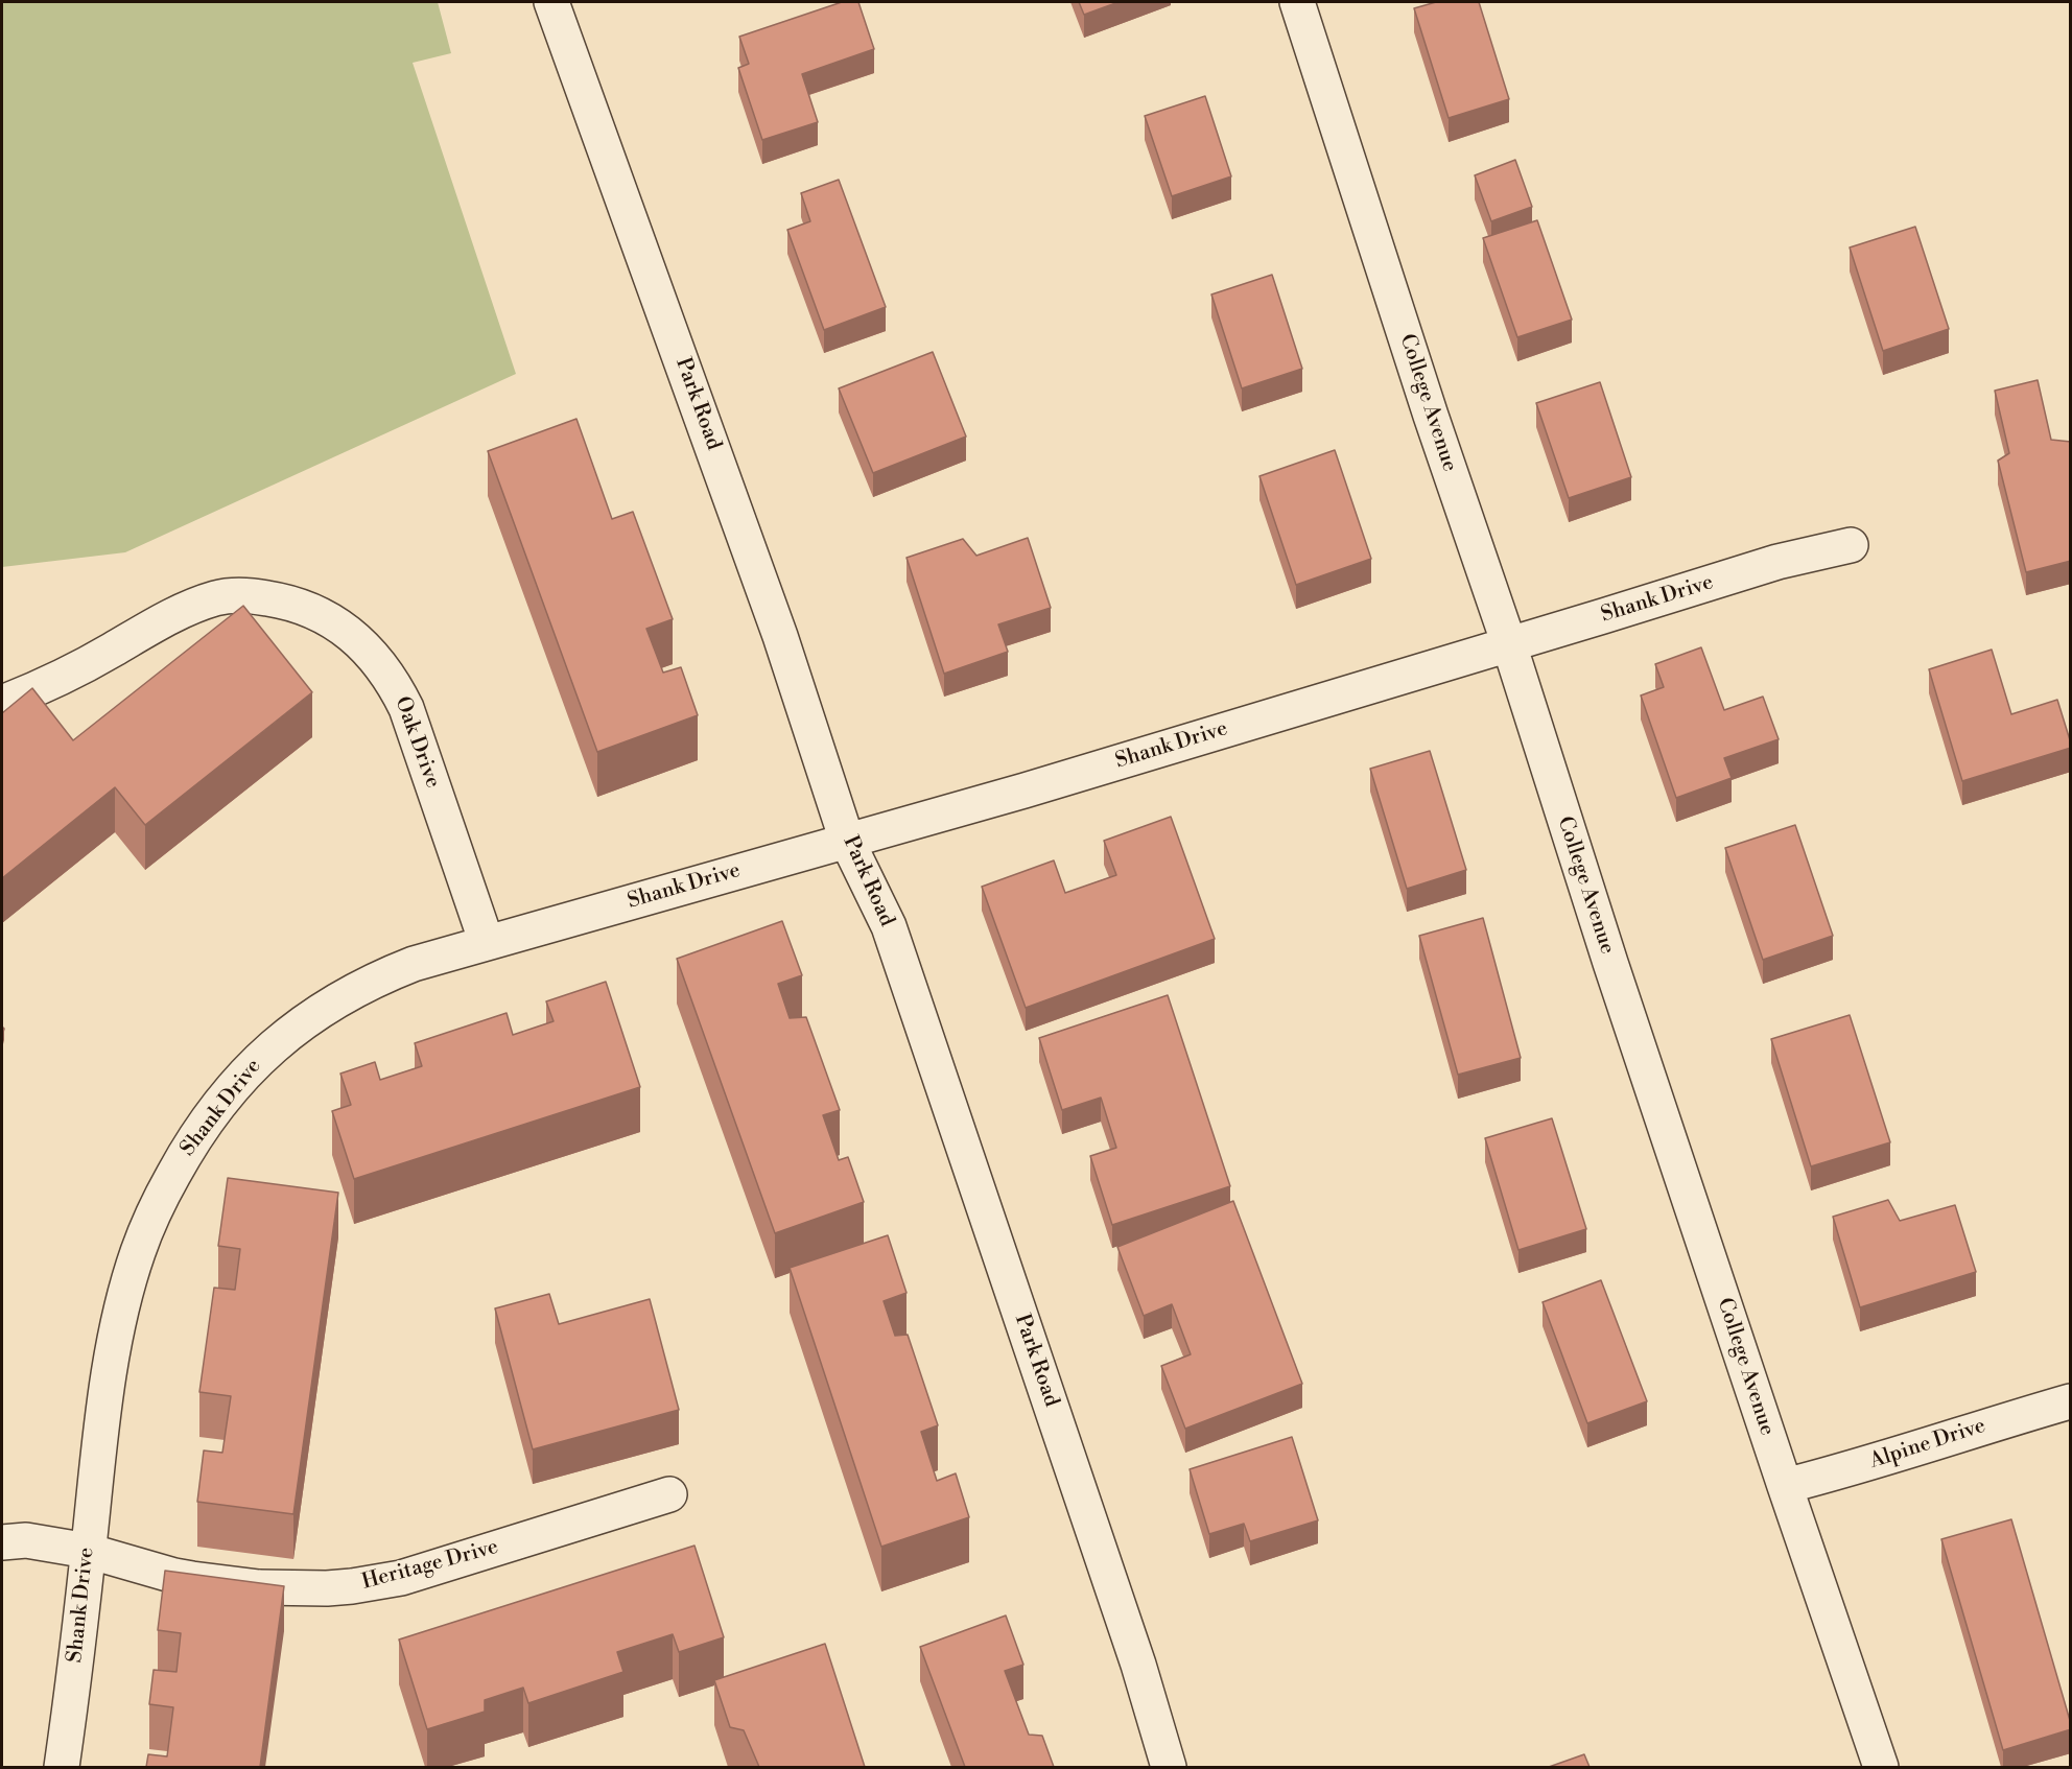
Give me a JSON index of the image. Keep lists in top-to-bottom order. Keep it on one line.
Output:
{"streets":{"street":["College Avenue","Park Road","Shank Drive","Oak Drive","Alpine Drive","Heritage Drive"]},"crossings":[["College Avenue","Shank Drive"],["College Avenue","Alpine Drive"],["Park Road","Shank Drive"],["Shank Drive","Oak Drive"],["Shank Drive","Heritage Drive"]]}
